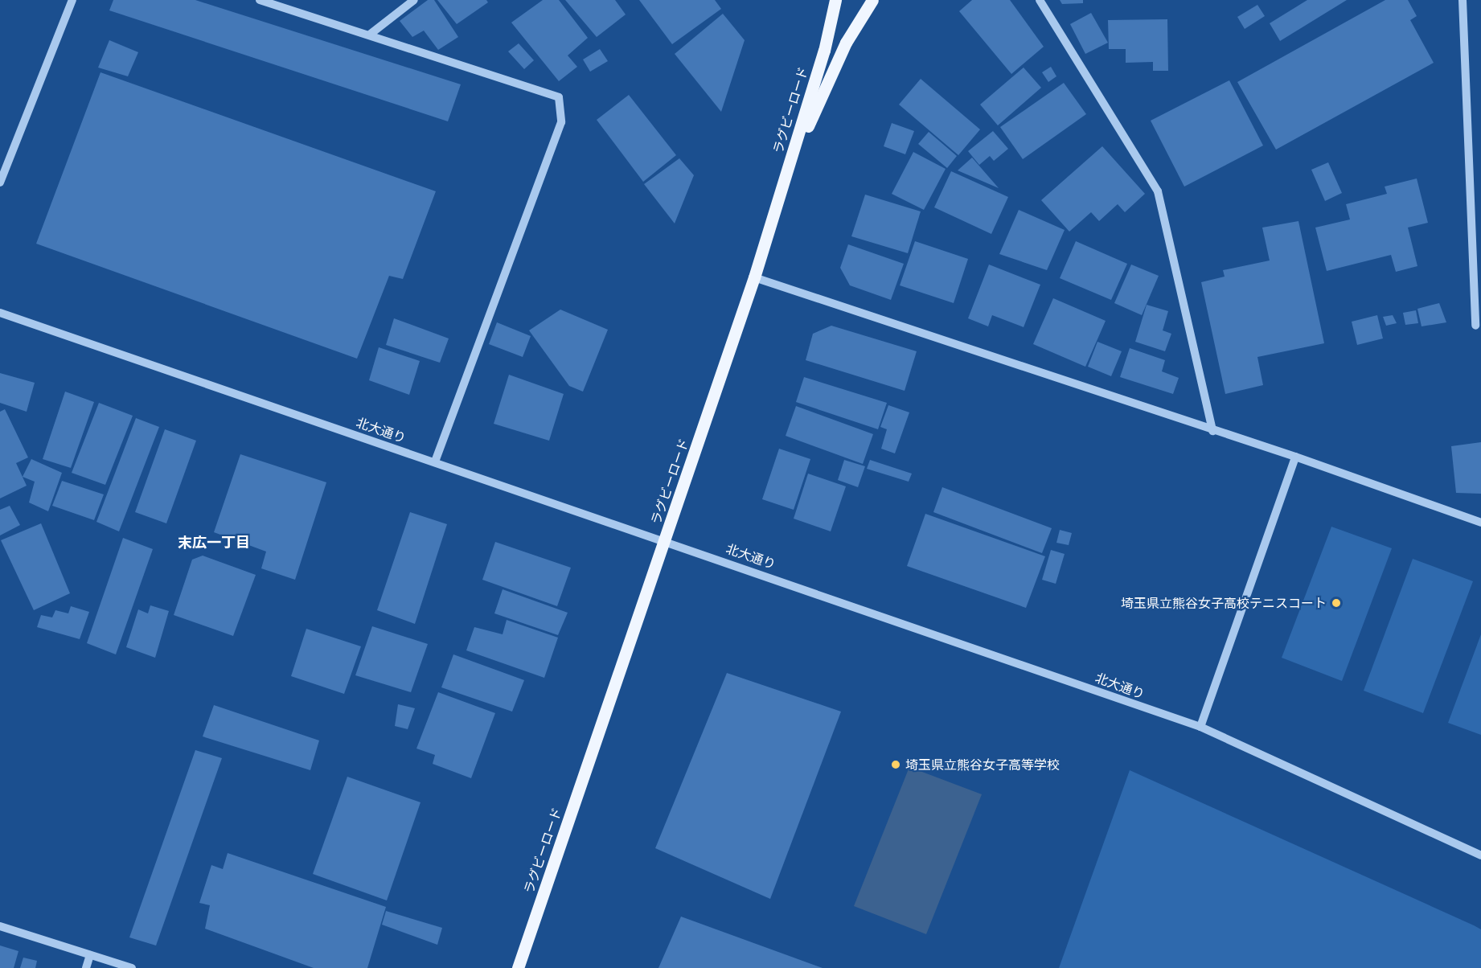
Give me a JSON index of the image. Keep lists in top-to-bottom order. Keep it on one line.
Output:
{"streets":{"main road":["ラグビーロード"],"street":["北大通り"]},"crossings":[["ラグビーロード","北大通り"]],"districts":["末広一丁目"],"places":["埼玉県立熊谷女子高校テニスコート","埼玉県立熊谷女子高等学校"]}
